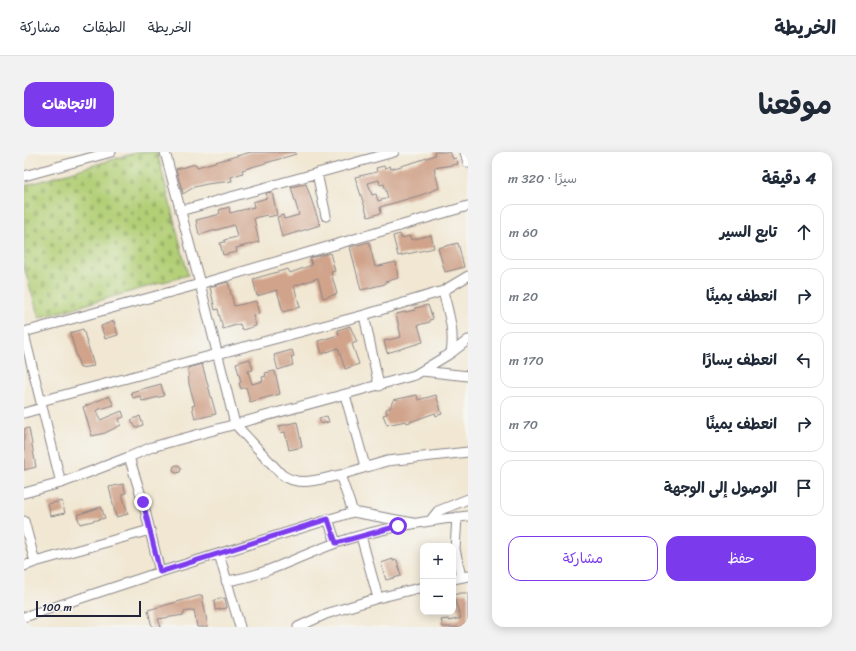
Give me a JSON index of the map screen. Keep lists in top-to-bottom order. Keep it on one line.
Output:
{"scale_bar":"100 m","page":{"header":"الخريطة","nav":["الخريطة","الطبقات","مشاركة"],"title":"موقعنا","buttons":["الاتجاهات",["حفظ","مشاركة"]],"heading":["4 دقيقة","سيرًا · 320 m"],"list":[["تابع السير","60 m"],["انعطف يمينًا","20 m"],["انعطف يسارًا","170 m"],["انعطف يمينًا","70 m"],"الوصول إلى الوجهة"],"map_buttons":["+","−"],"scale":"100 m"}}
